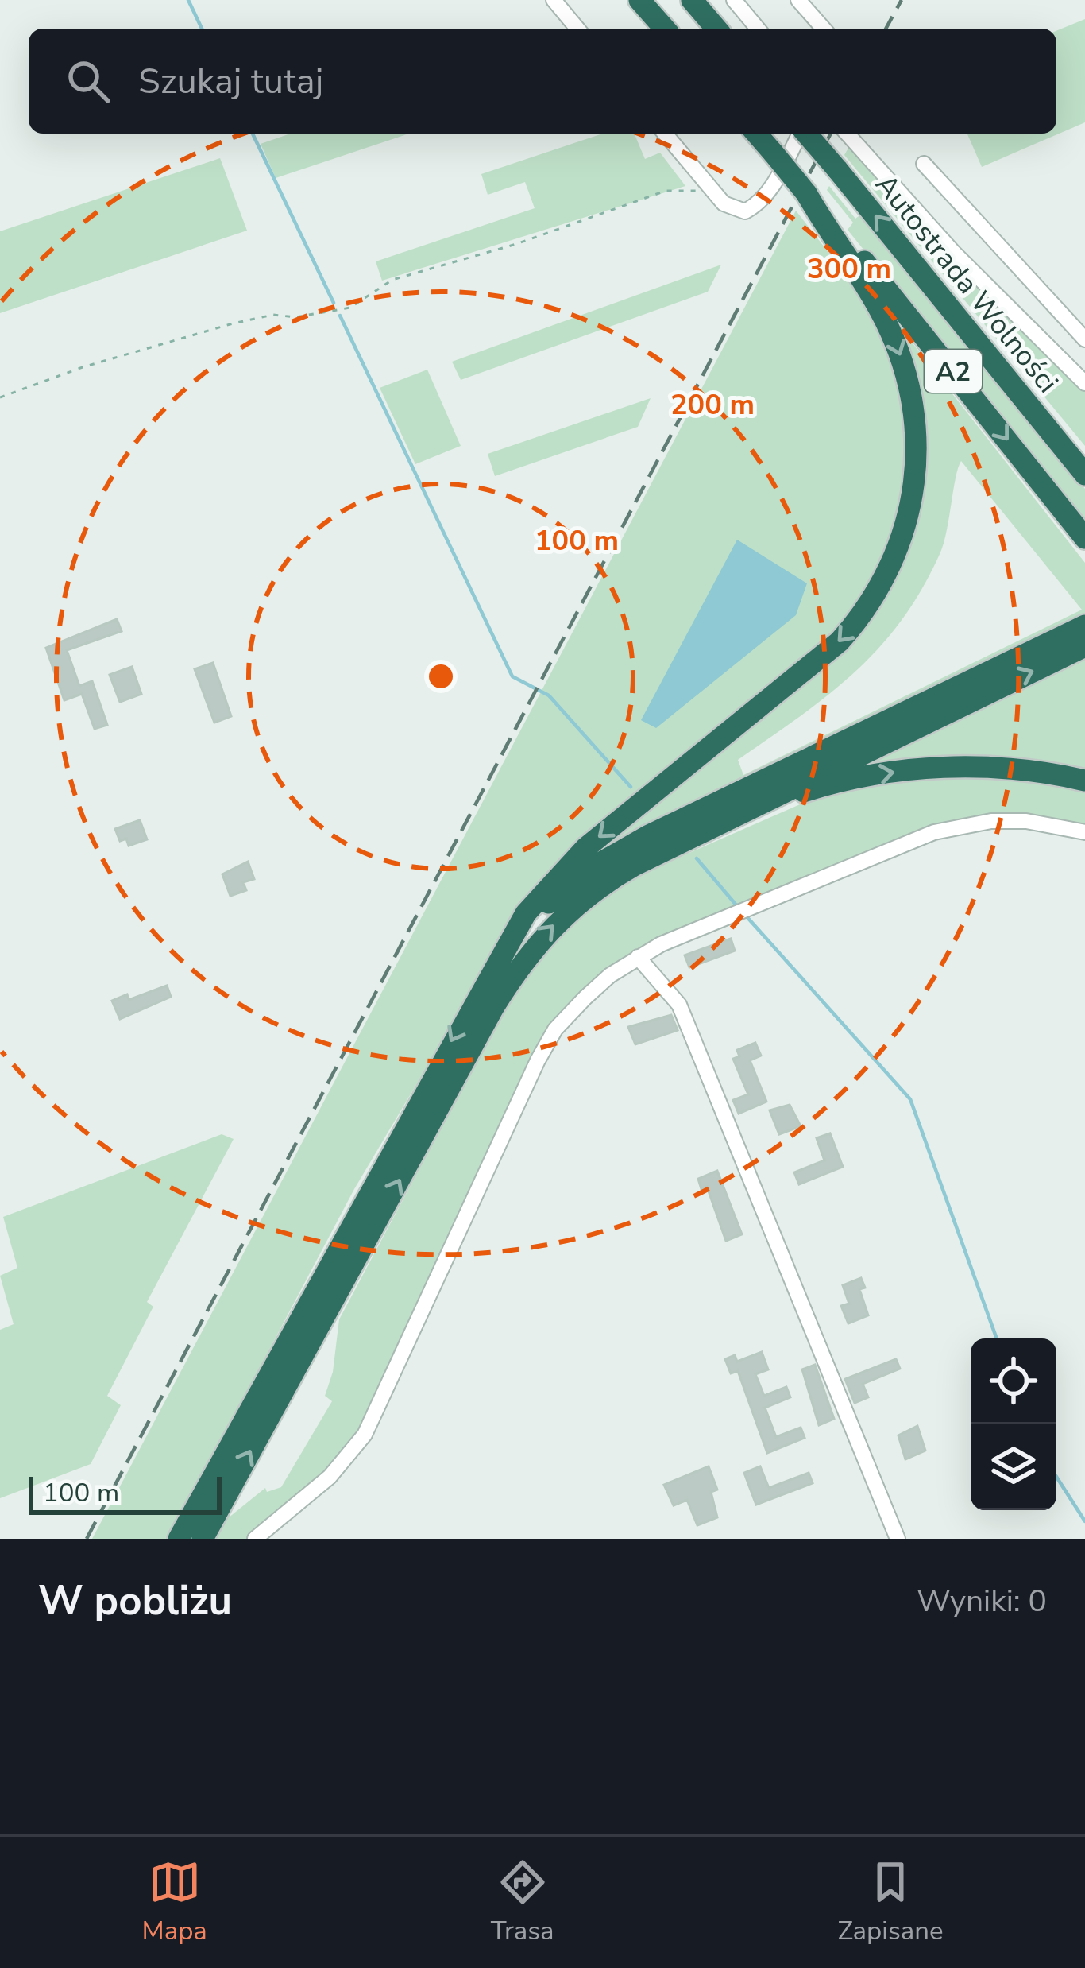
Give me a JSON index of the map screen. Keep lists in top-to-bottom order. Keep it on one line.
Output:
{"streets":{"highway":["Autostrada Wolności","A2"]},"scale_bar":"100 m","page":{"search":"Szukaj tutaj","scale":"100 m","heading":["W pobliżu","Wyniki: 0"],"nav":["Mapa","Trasa","Zapisane"]},"rings":["300 m","200 m","100 m"]}
